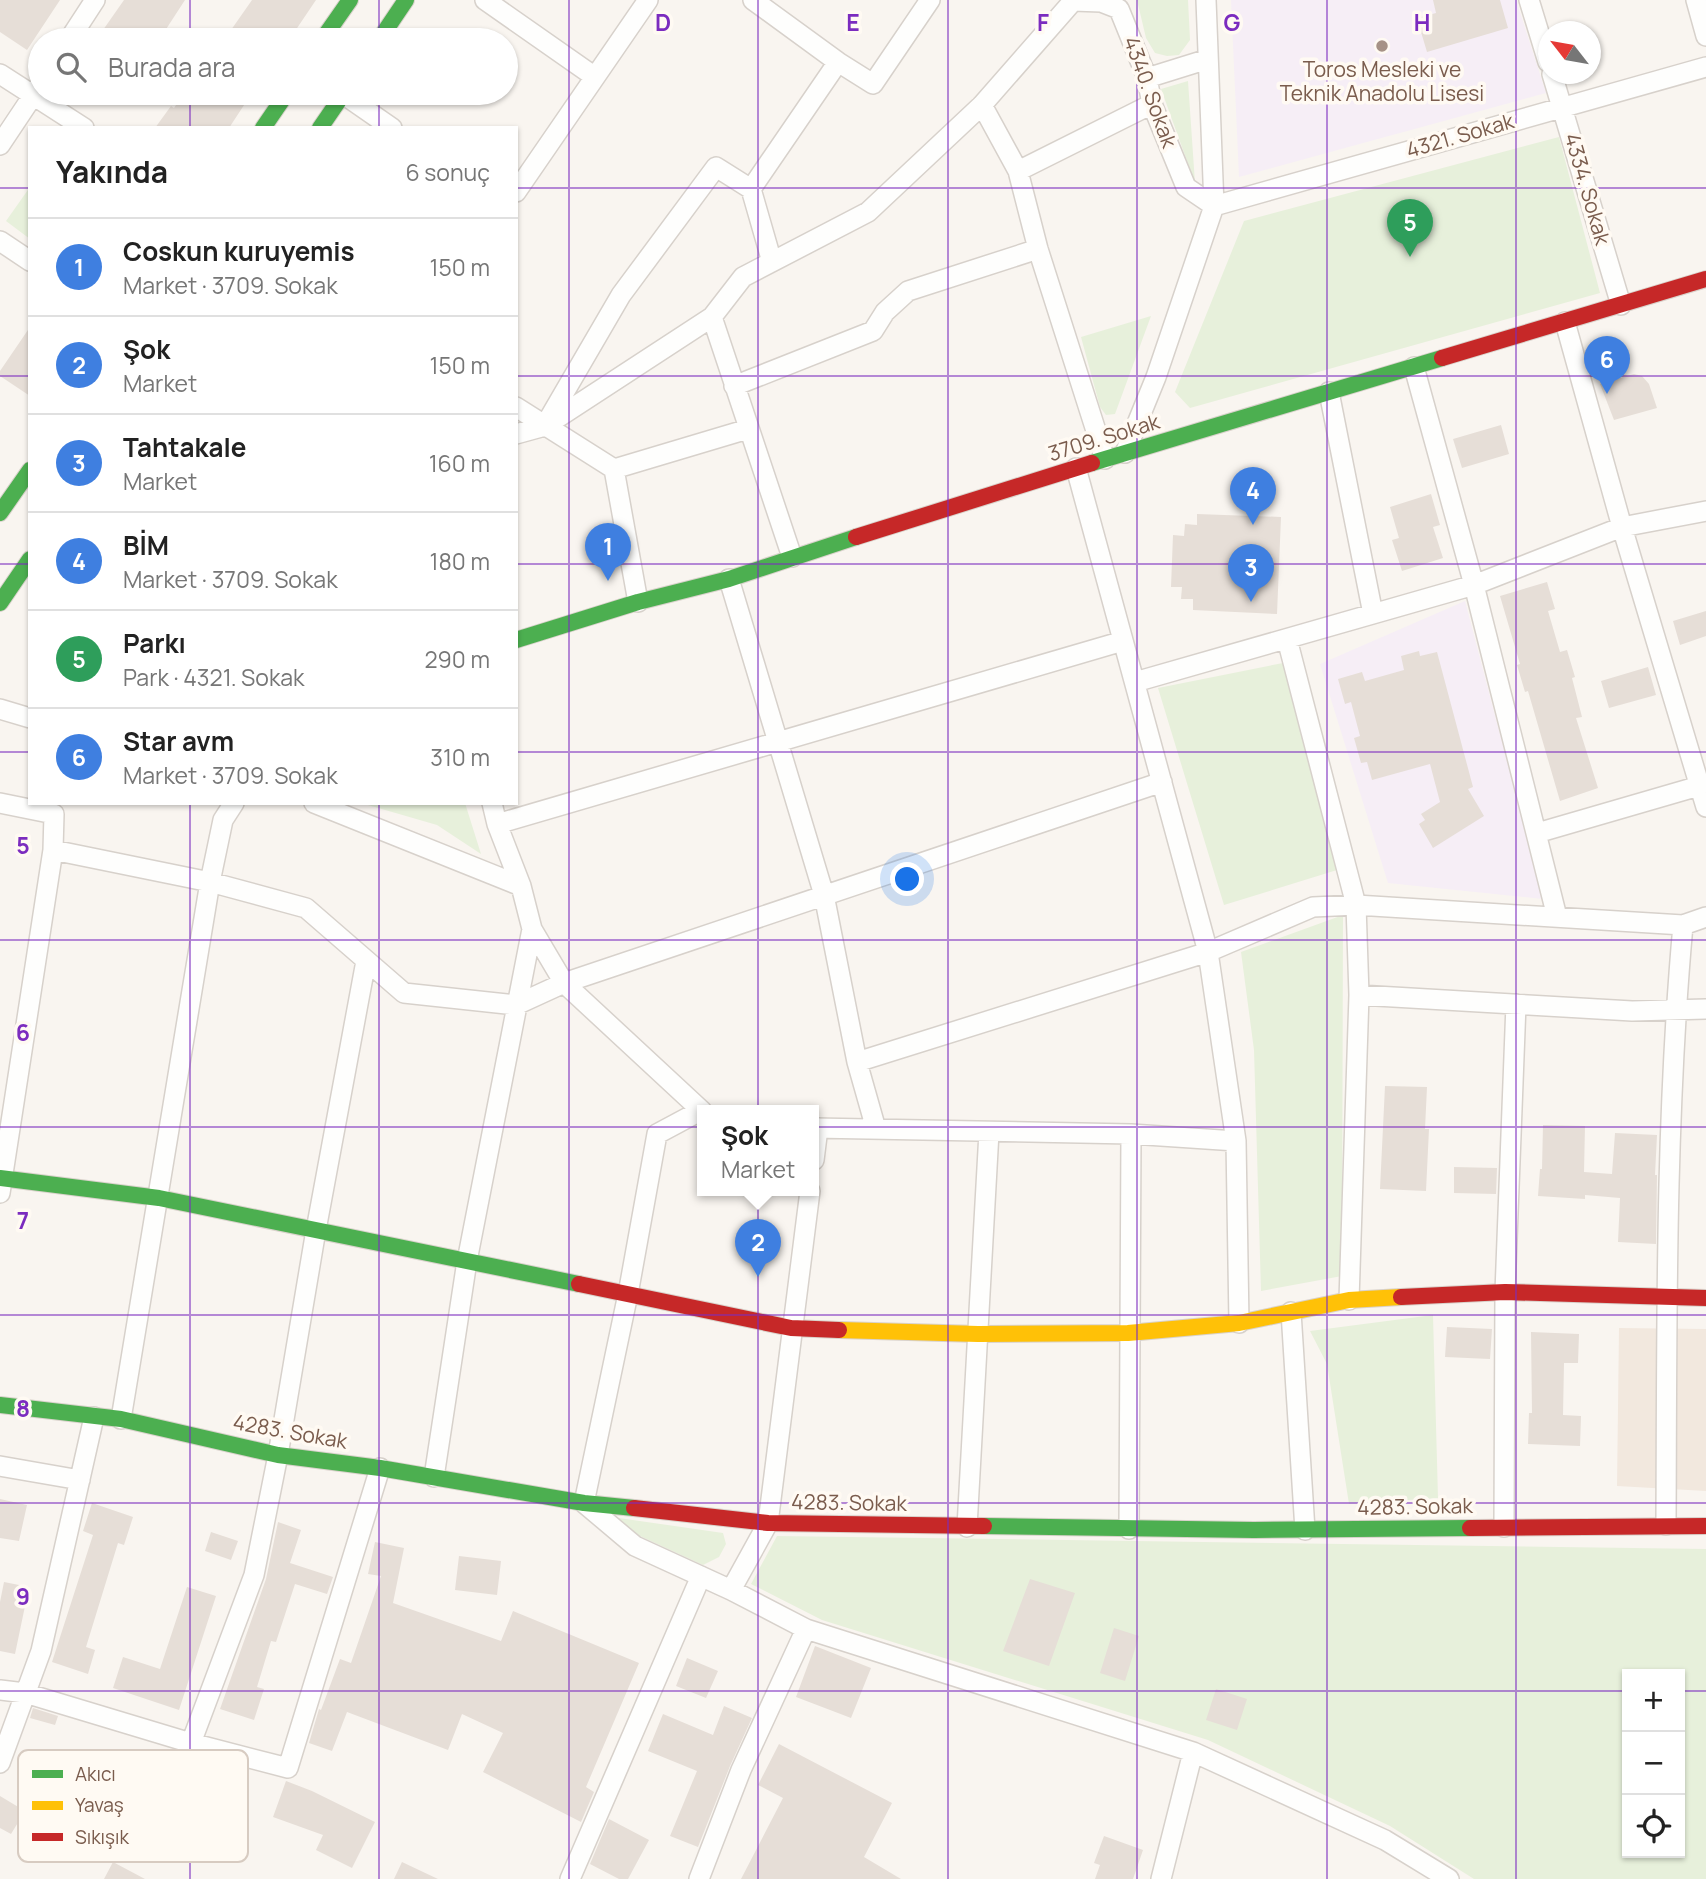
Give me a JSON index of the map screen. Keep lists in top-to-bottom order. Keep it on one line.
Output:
{"streets":{"street":["4340. Sokak","4321. Sokak","4334. Sokak","3709. Sokak","4283. Sokak"]},"crossings":[["4340. Sokak","4321. Sokak"],["4321. Sokak","4334. Sokak"],["4334. Sokak","3709. Sokak"]],"places":["Toros Mesleki ve Teknik Anadolu Lisesi"],"legend":["Akıcı","Yavaş","Sıkışık"],"north":"top left","page":{"search":"Burada ara","heading":["Yakında","6 sonuç"],"pins":["5","6","4","1","3","2"],"list":[{"mark":"1","name":"Coskun kuruyemis","note":"Market · 3709. Sokak","value":"150 m"},{"mark":"2","name":"Şok","note":"Market","value":"150 m"},{"mark":"3","name":"Tahtakale","note":"Market","value":"160 m"},{"mark":"4","name":"BİM","note":"Market · 3709. Sokak","value":"180 m"},{"mark":"5","name":"Parkı","note":"Park · 4321. Sokak","value":"290 m"},{"mark":"6","name":"Star avm","note":"Market · 3709. Sokak","value":"310 m"}],"popup":["Şok","Market"],"map_buttons":["+","−"]},"grid":{"columns":["D","E","F","G","H"],"rows":["5","6","7","8","9"]}}
